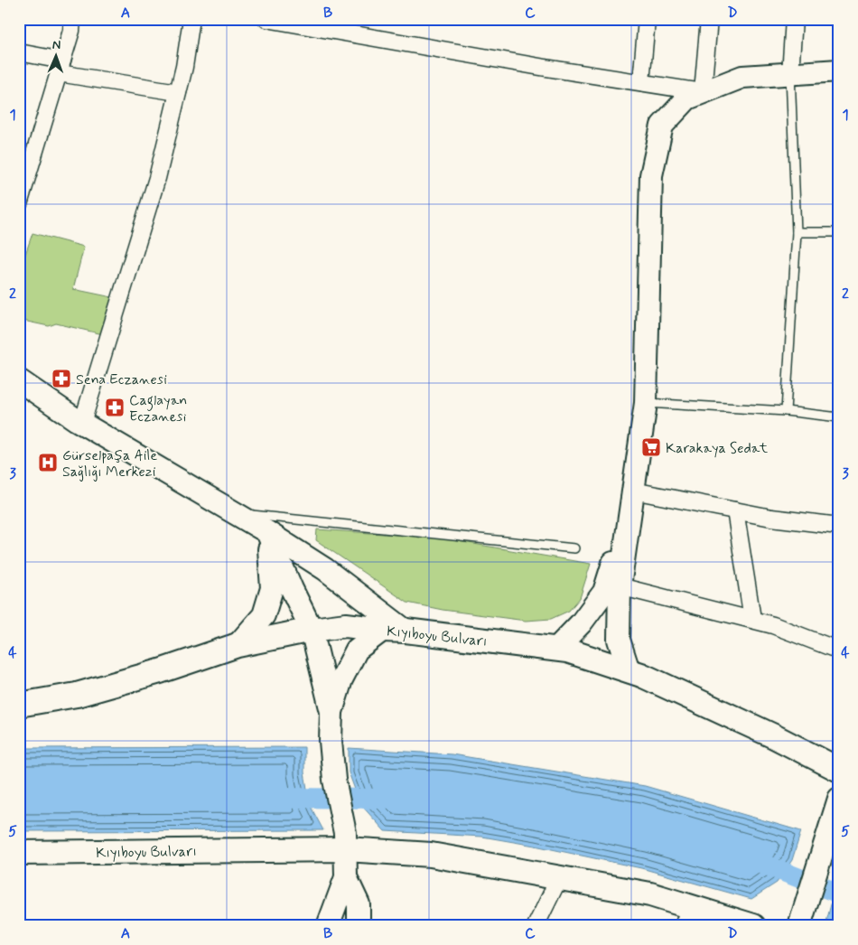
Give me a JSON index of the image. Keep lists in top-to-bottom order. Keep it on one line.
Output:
{"streets":{"main road":["Kıyıboyu Bulvarı"]},"places":{"pharmacy":["Sena Eczanesi","Caglayan Eczanesi"],"supermarket":["Karakaya Sedat"],"hospital":["Gürselpaşa Aile Sağlığı Merkezi"]},"north":"top","grid":{"columns":["A","B","C","D"],"rows":["1","2","3","4","5"]}}
